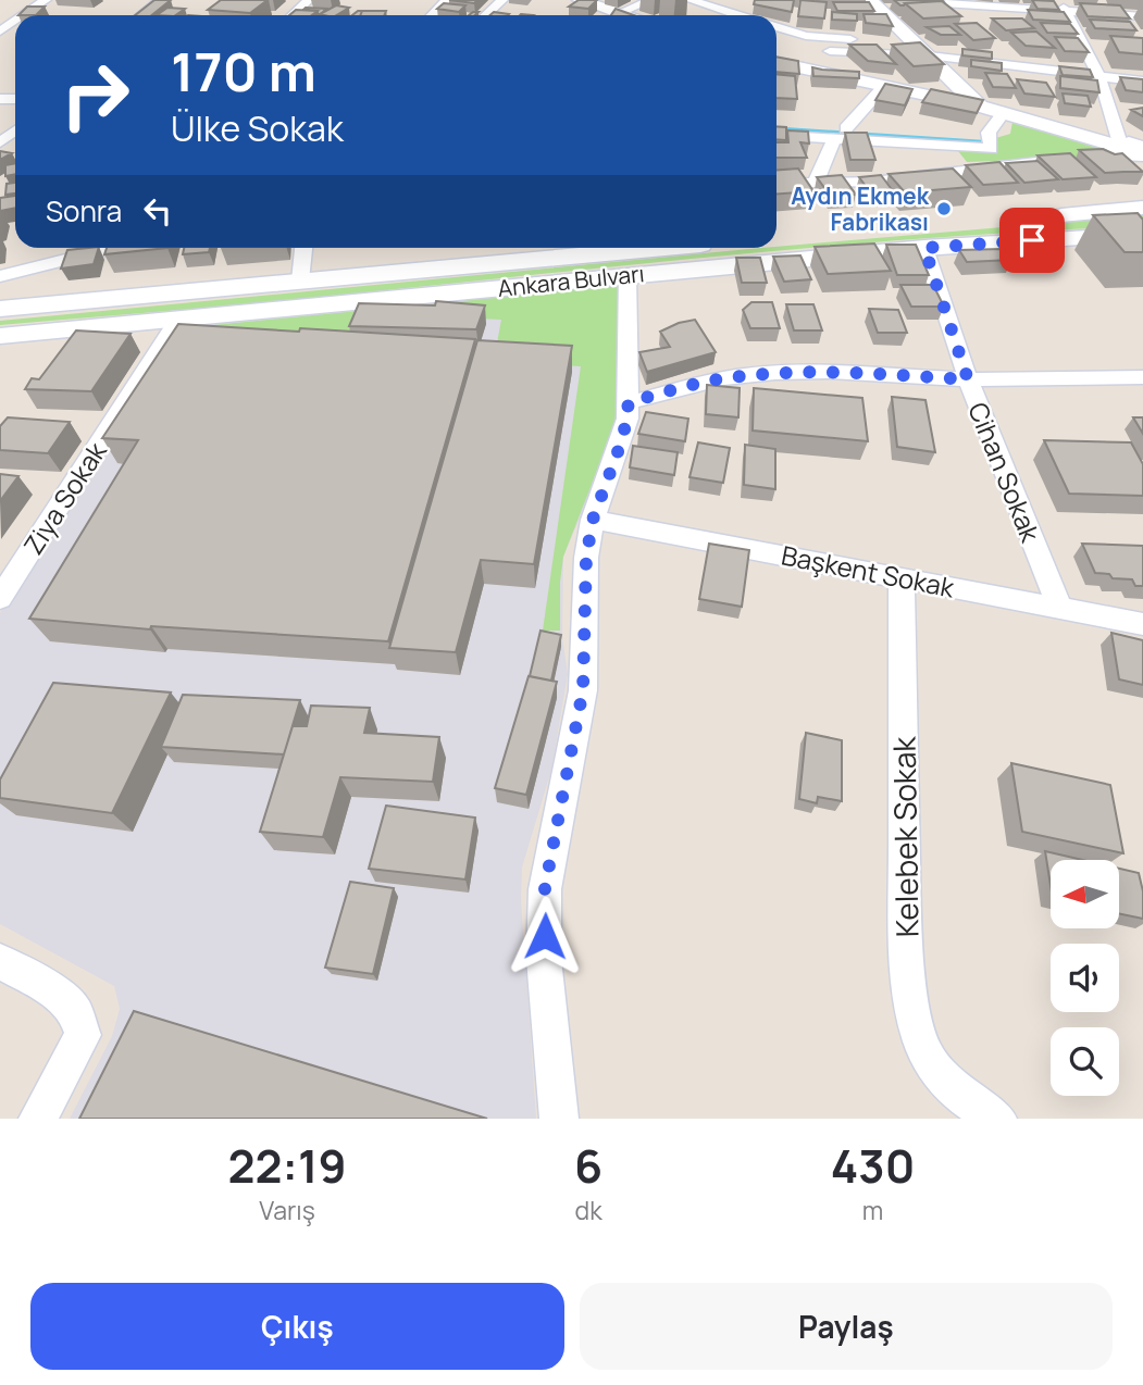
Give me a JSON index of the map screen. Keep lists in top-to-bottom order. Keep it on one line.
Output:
{"streets":{"main road":["Ankara Bulvarı"],"street":["Cihan Sokak","Ziya Sokak","Başkent Sokak","Kelebek Sokak"]},"crossings":[["Ankara Bulvarı","Cihan Sokak"],["Ankara Bulvarı","Ziya Sokak"],["Cihan Sokak","Başkent Sokak"],["Başkent Sokak","Kelebek Sokak"]],"places":["Aydın Ekmek Fabrikası"],"north":"left","page":{"turn":["170 m","Ülke Sokak"],"then":"Sonra","eta":["22:19","Varış","6","dk","430","m"],"buttons":["Çıkış","Paylaş"]}}
